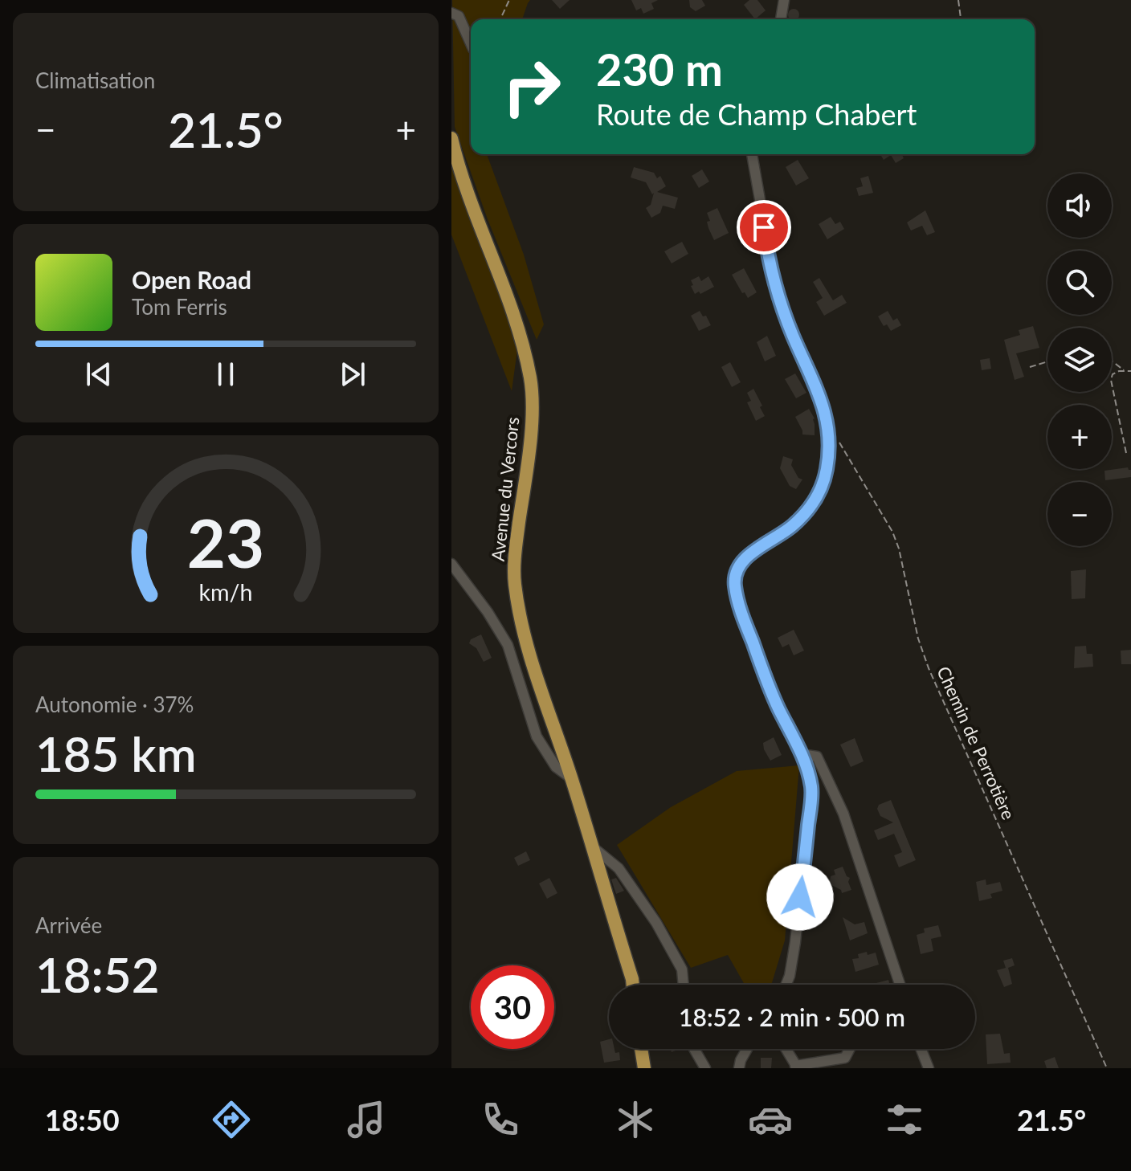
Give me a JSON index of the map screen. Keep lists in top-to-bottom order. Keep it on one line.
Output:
{"streets":{"main road":["Avenue du Vercors"],"path":["Chemin de Perrotière"]},"page":{"tile":["Climatisation",["Autonomie · 37%","185 km"],["Arrivée","18:52"]],"turn":["230 m","Route de Champ Chabert"],"heat":["−","21.5°","+"],"map_buttons":["+","−"],"song":["Open Road","Tom Ferris"],"limit":"30","trip":"18:52 · 2 min · 500 m","tabs":["18:50","21.5°"],"gauge":["23","km/h"]}}
